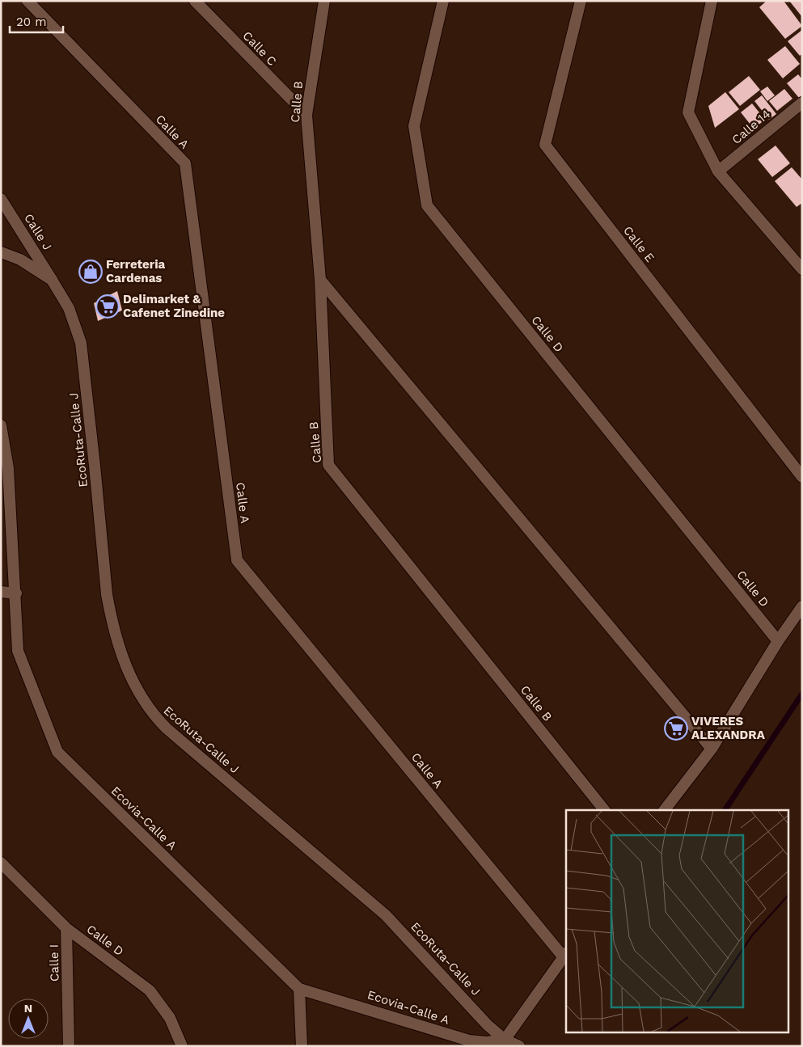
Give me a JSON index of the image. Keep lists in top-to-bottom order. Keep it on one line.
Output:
{"streets":{"street":["Calle C","Calle B","Calle 14","Calle A","Calle J","Calle E","Calle D","EcoRuta-Calle J","Ecovia-Calle A","Calle I"]},"crossings":[["Calle C","Calle B"],["Calle J","EcoRuta-Calle J"],["Calle D","Calle I"],["EcoRuta-Calle J","Ecovia-Calle A"]],"places":{"shop":["Ferreteria Cardenas"],"supermarket":["Delimarket & Cafenet Zinedine","VIVERES ALEXANDRA"]},"scale_bar":"20 m","north":"top"}
